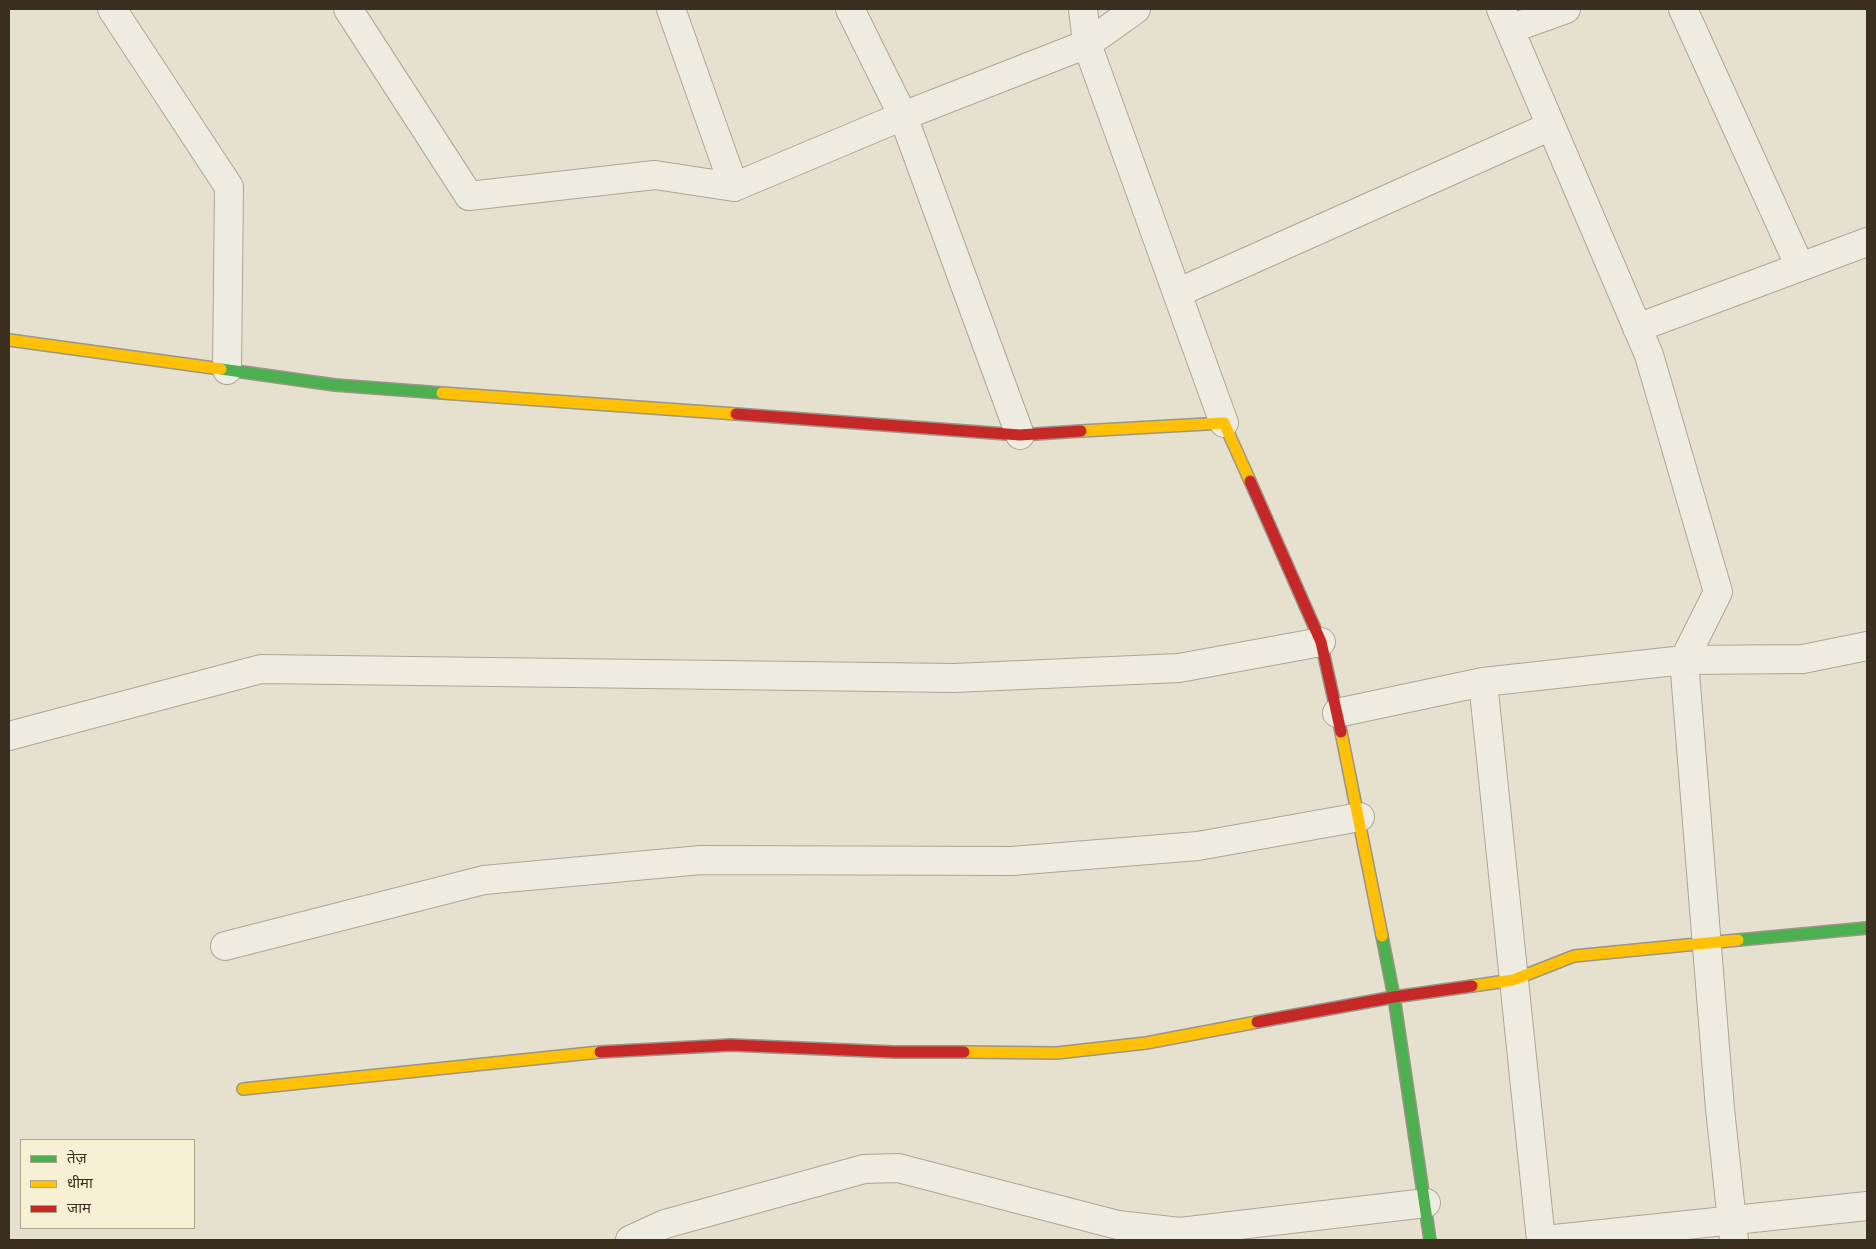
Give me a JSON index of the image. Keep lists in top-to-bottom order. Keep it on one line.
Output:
{"legend":["तेज़","धीमा","जाम"]}
